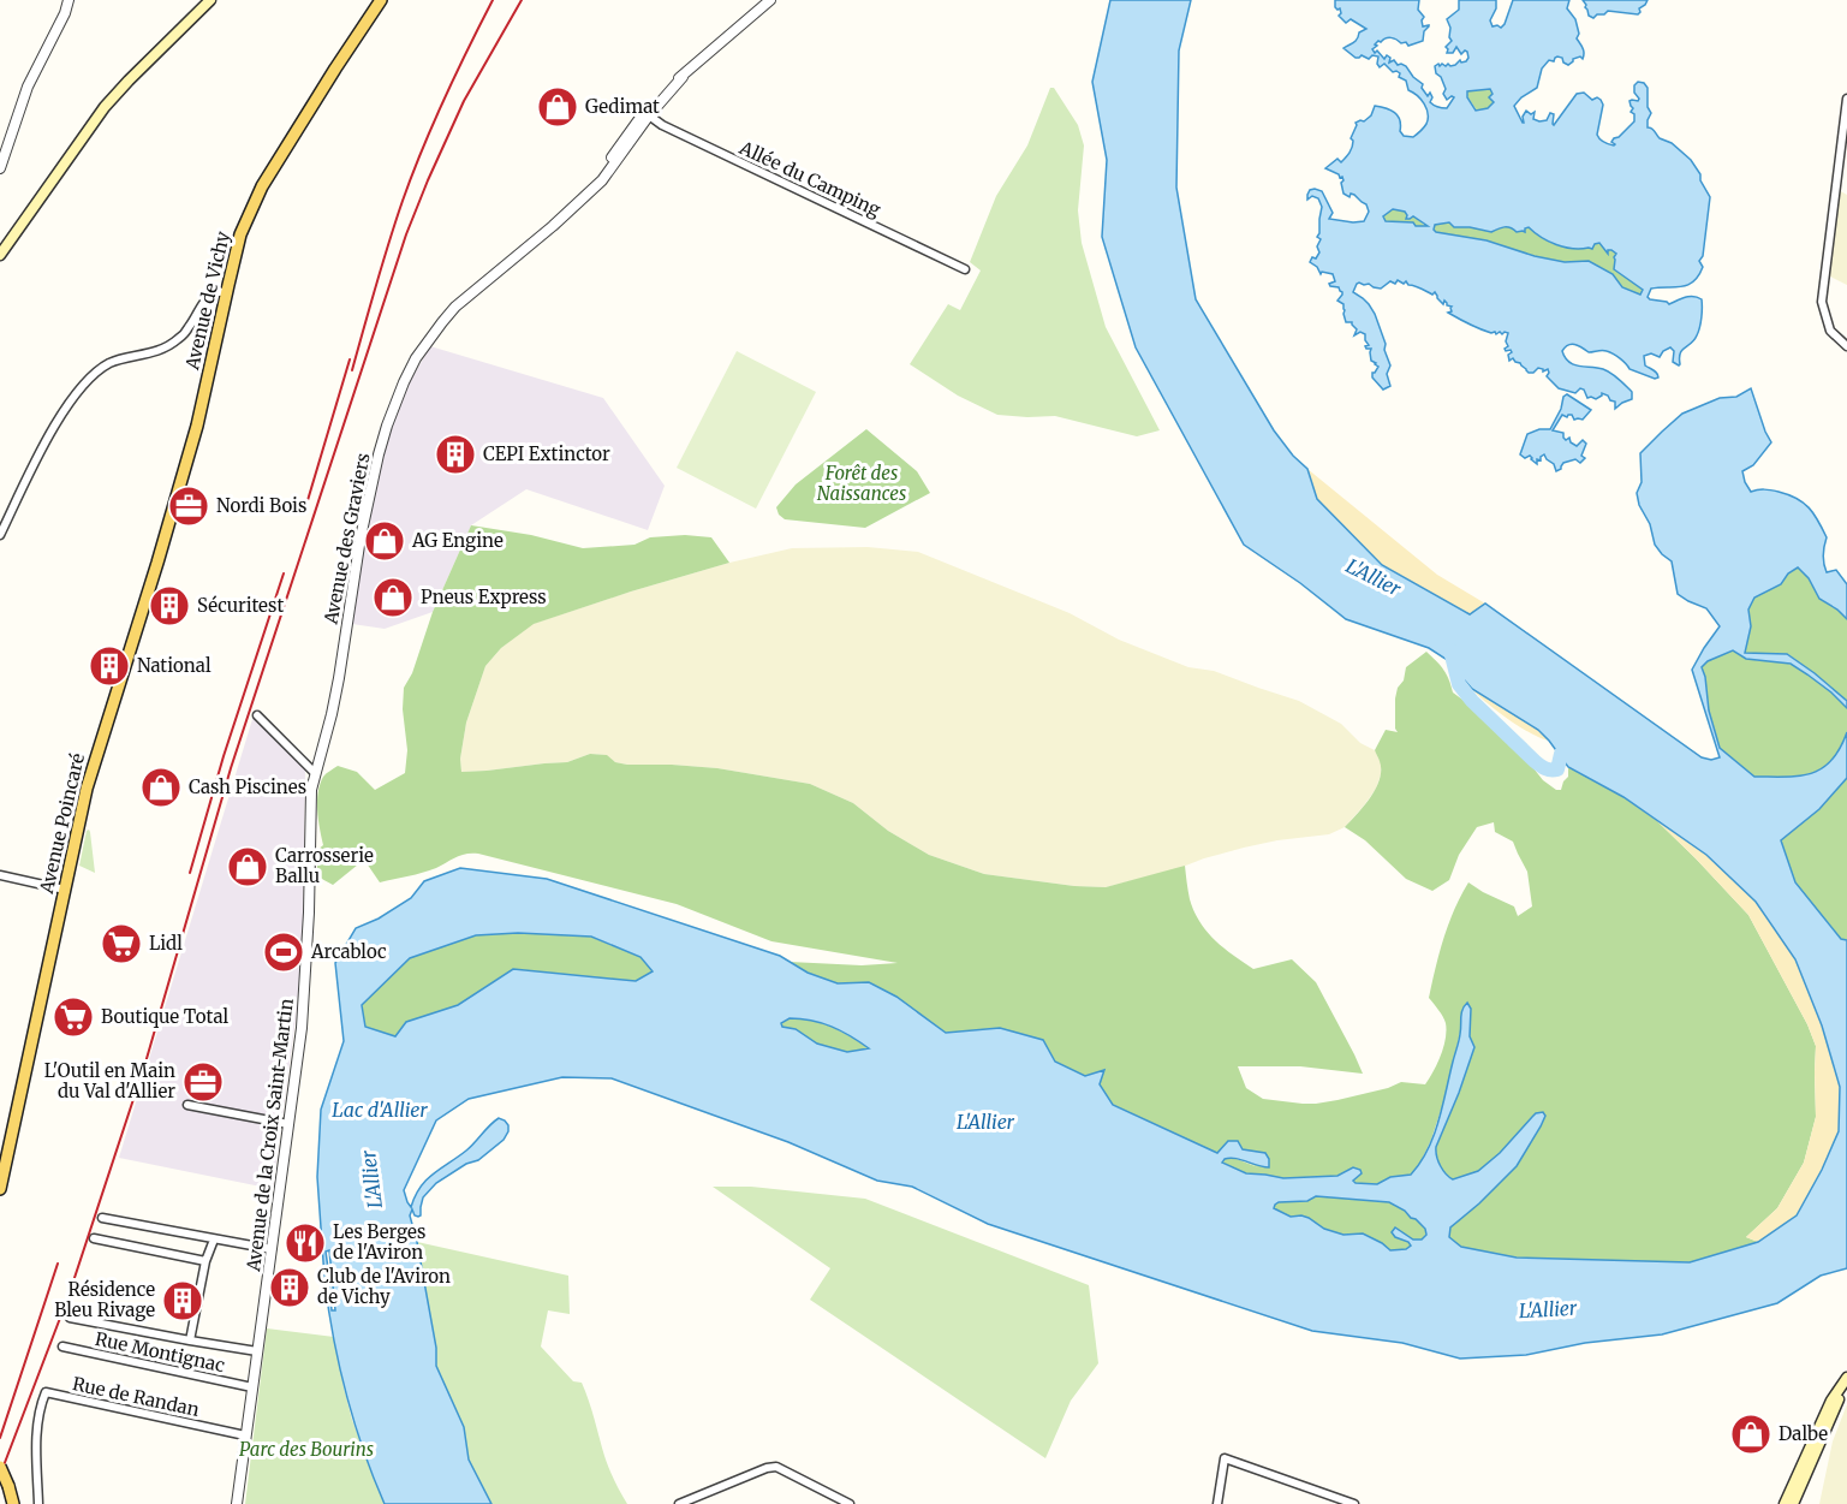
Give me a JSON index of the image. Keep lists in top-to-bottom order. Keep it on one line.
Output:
{"streets":{"main road":["Avenue de Vichy","Avenue Poincaré"],"street":["Allée du Camping","Avenue des Graviers","Avenue de la Croix Saint-Martin","Rue Montignac","Rue de Randan"]},"crossings":[["Allée du Camping","Avenue des Graviers"],["Avenue de Vichy","Avenue Poincaré"],["Avenue des Graviers","Avenue de la Croix Saint-Martin"],["Avenue de la Croix Saint-Martin","Rue Montignac"],["Avenue de la Croix Saint-Martin","Rue de Randan"]],"water":["L'Allier","Lac d'Allier"],"parks":["Forêt des Naissances","Parc des Bourins"],"places":{"shop":["Gedimat","AG Engine","Pneus Express","Cash Piscines","Carrosserie Ballu","Dalbe"],"building":["CEPI Extinctor","Sécuritest","National","Club de l'Aviron de Vichy","Résidence Bleu Rivage"],"office":["Nordi Bois","L'Outil en Main du Val d'Allier"],"supermarket":["Lidl","Boutique Total"],"sports":["Arcabloc"],"restaurant":["Les Berges de l'Aviron"]}}
